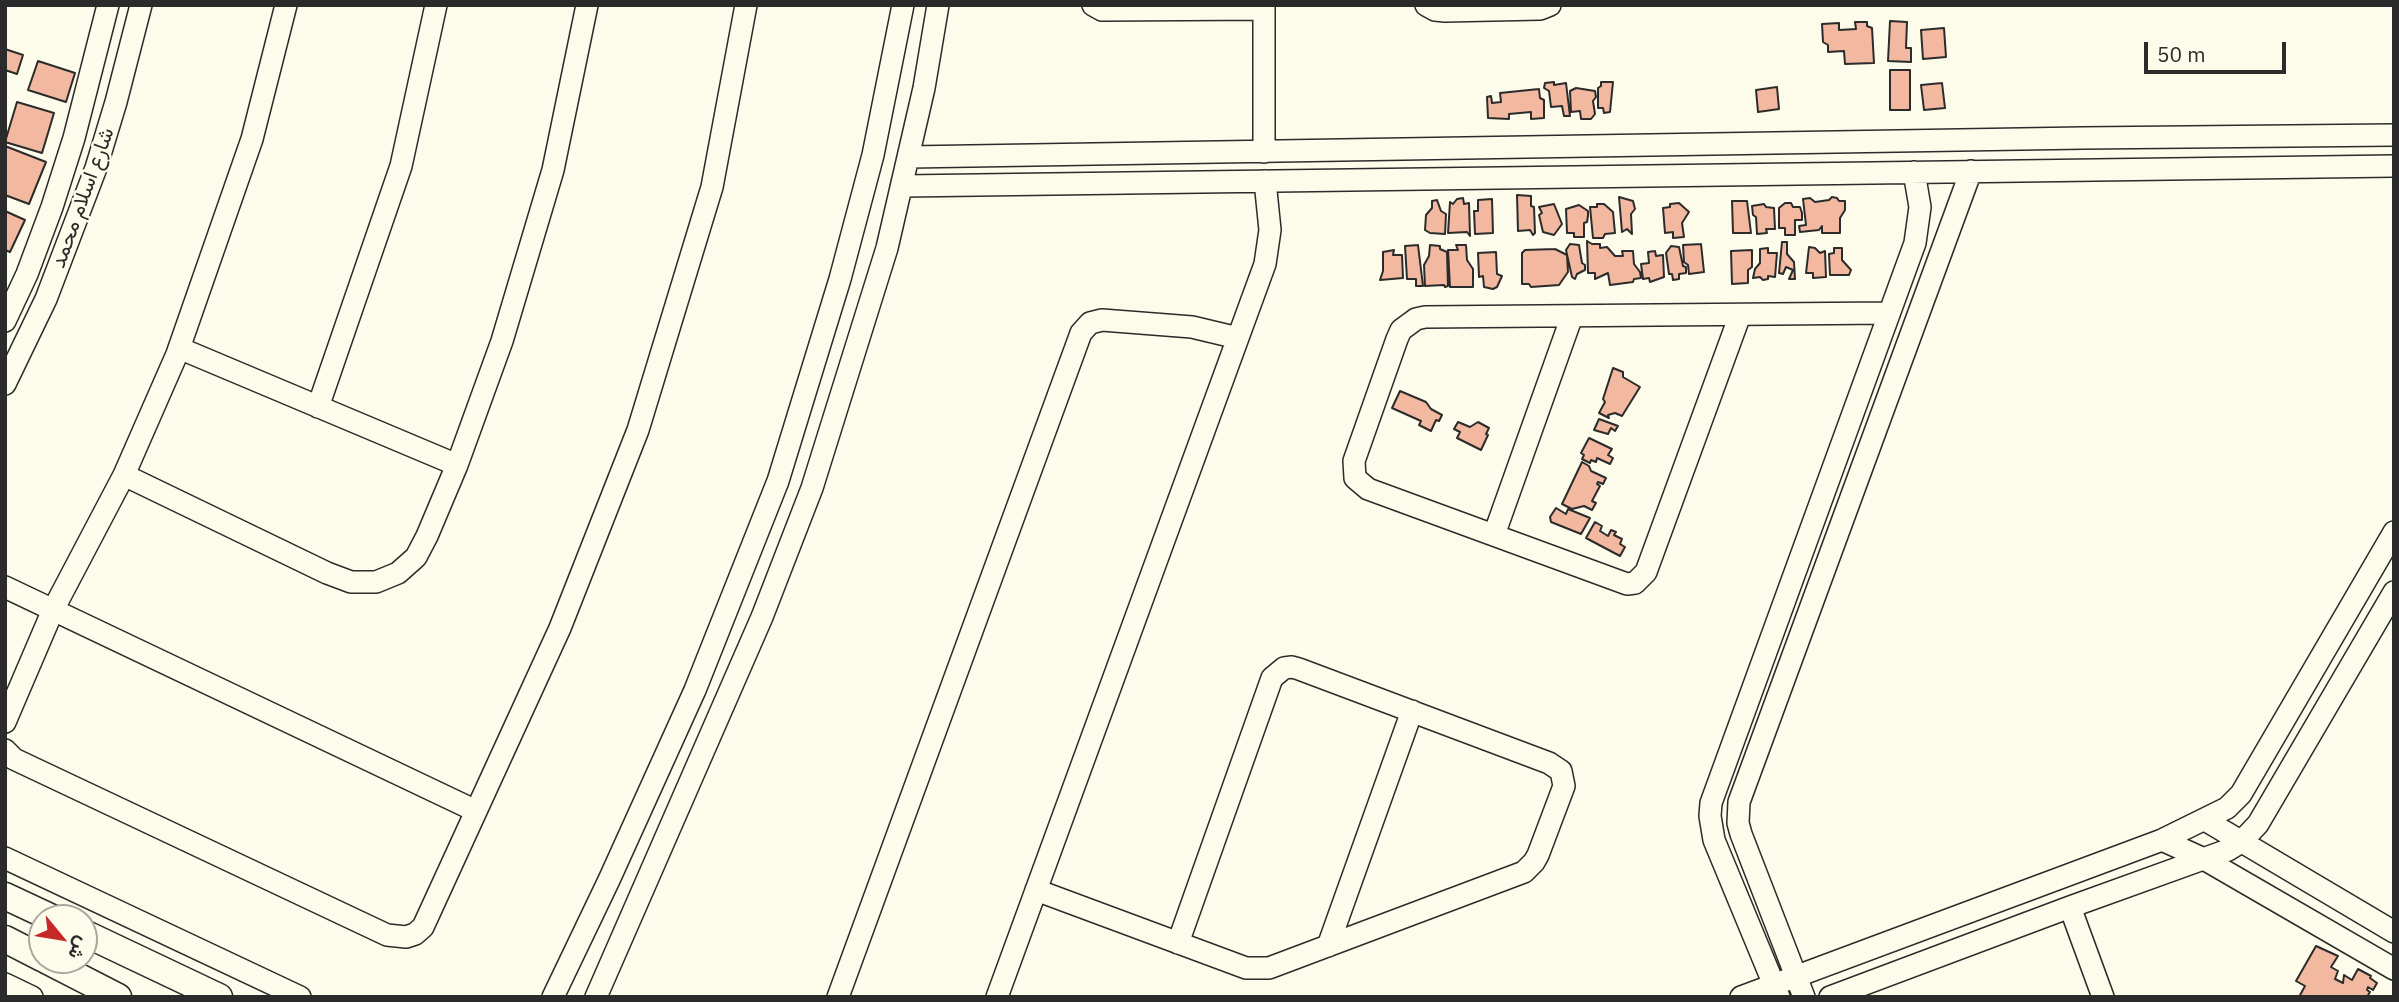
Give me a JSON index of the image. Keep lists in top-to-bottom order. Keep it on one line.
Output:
{"streets":{"street":["شارع اسلام محمد"]},"scale_bar":"50 m","north":"bottom right"}
